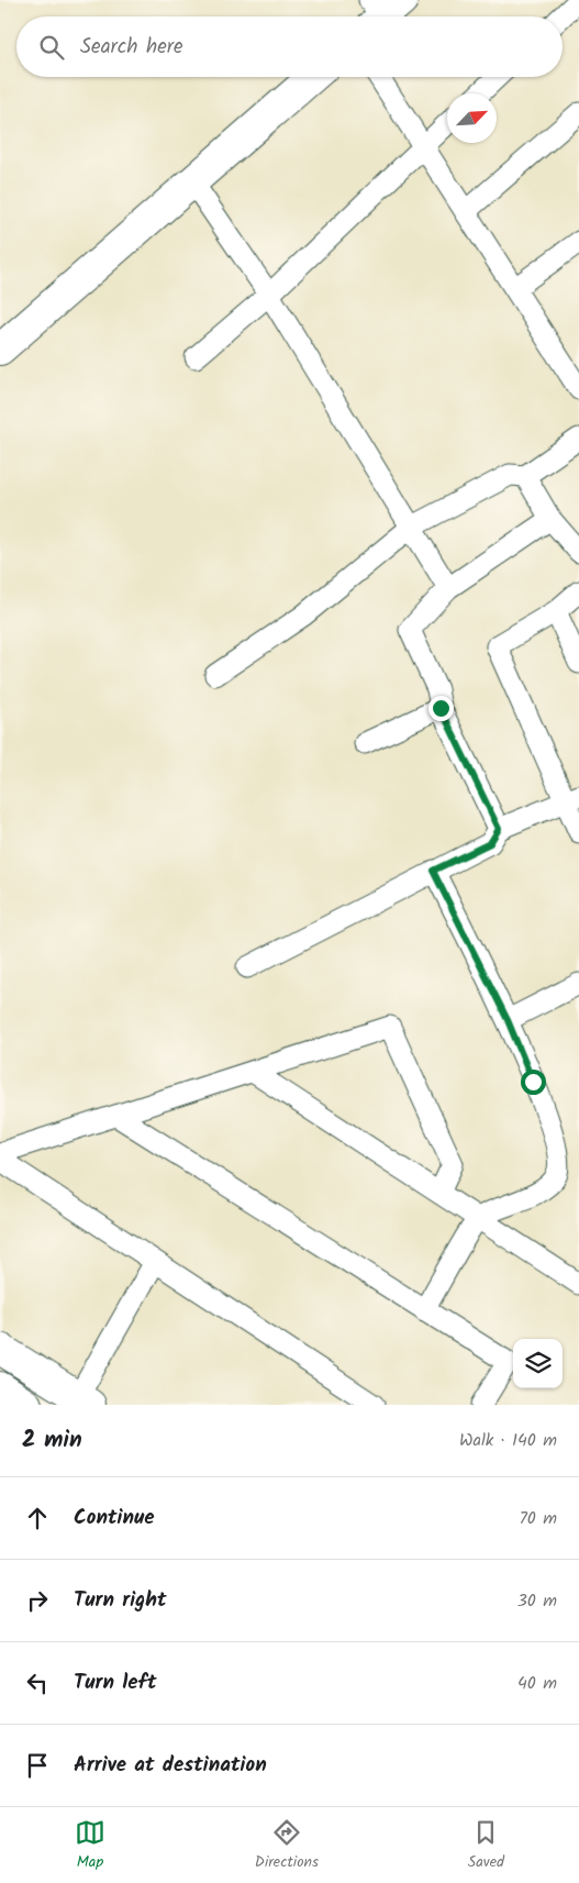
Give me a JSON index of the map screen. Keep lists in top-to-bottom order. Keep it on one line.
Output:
{"north":"top right","page":{"search":"Search here","heading":["2 min","Walk · 140 m"],"list":[["Continue","70 m"],["Turn right","30 m"],["Turn left","40 m"],"Arrive at destination"],"nav":["Map","Directions","Saved"]}}
